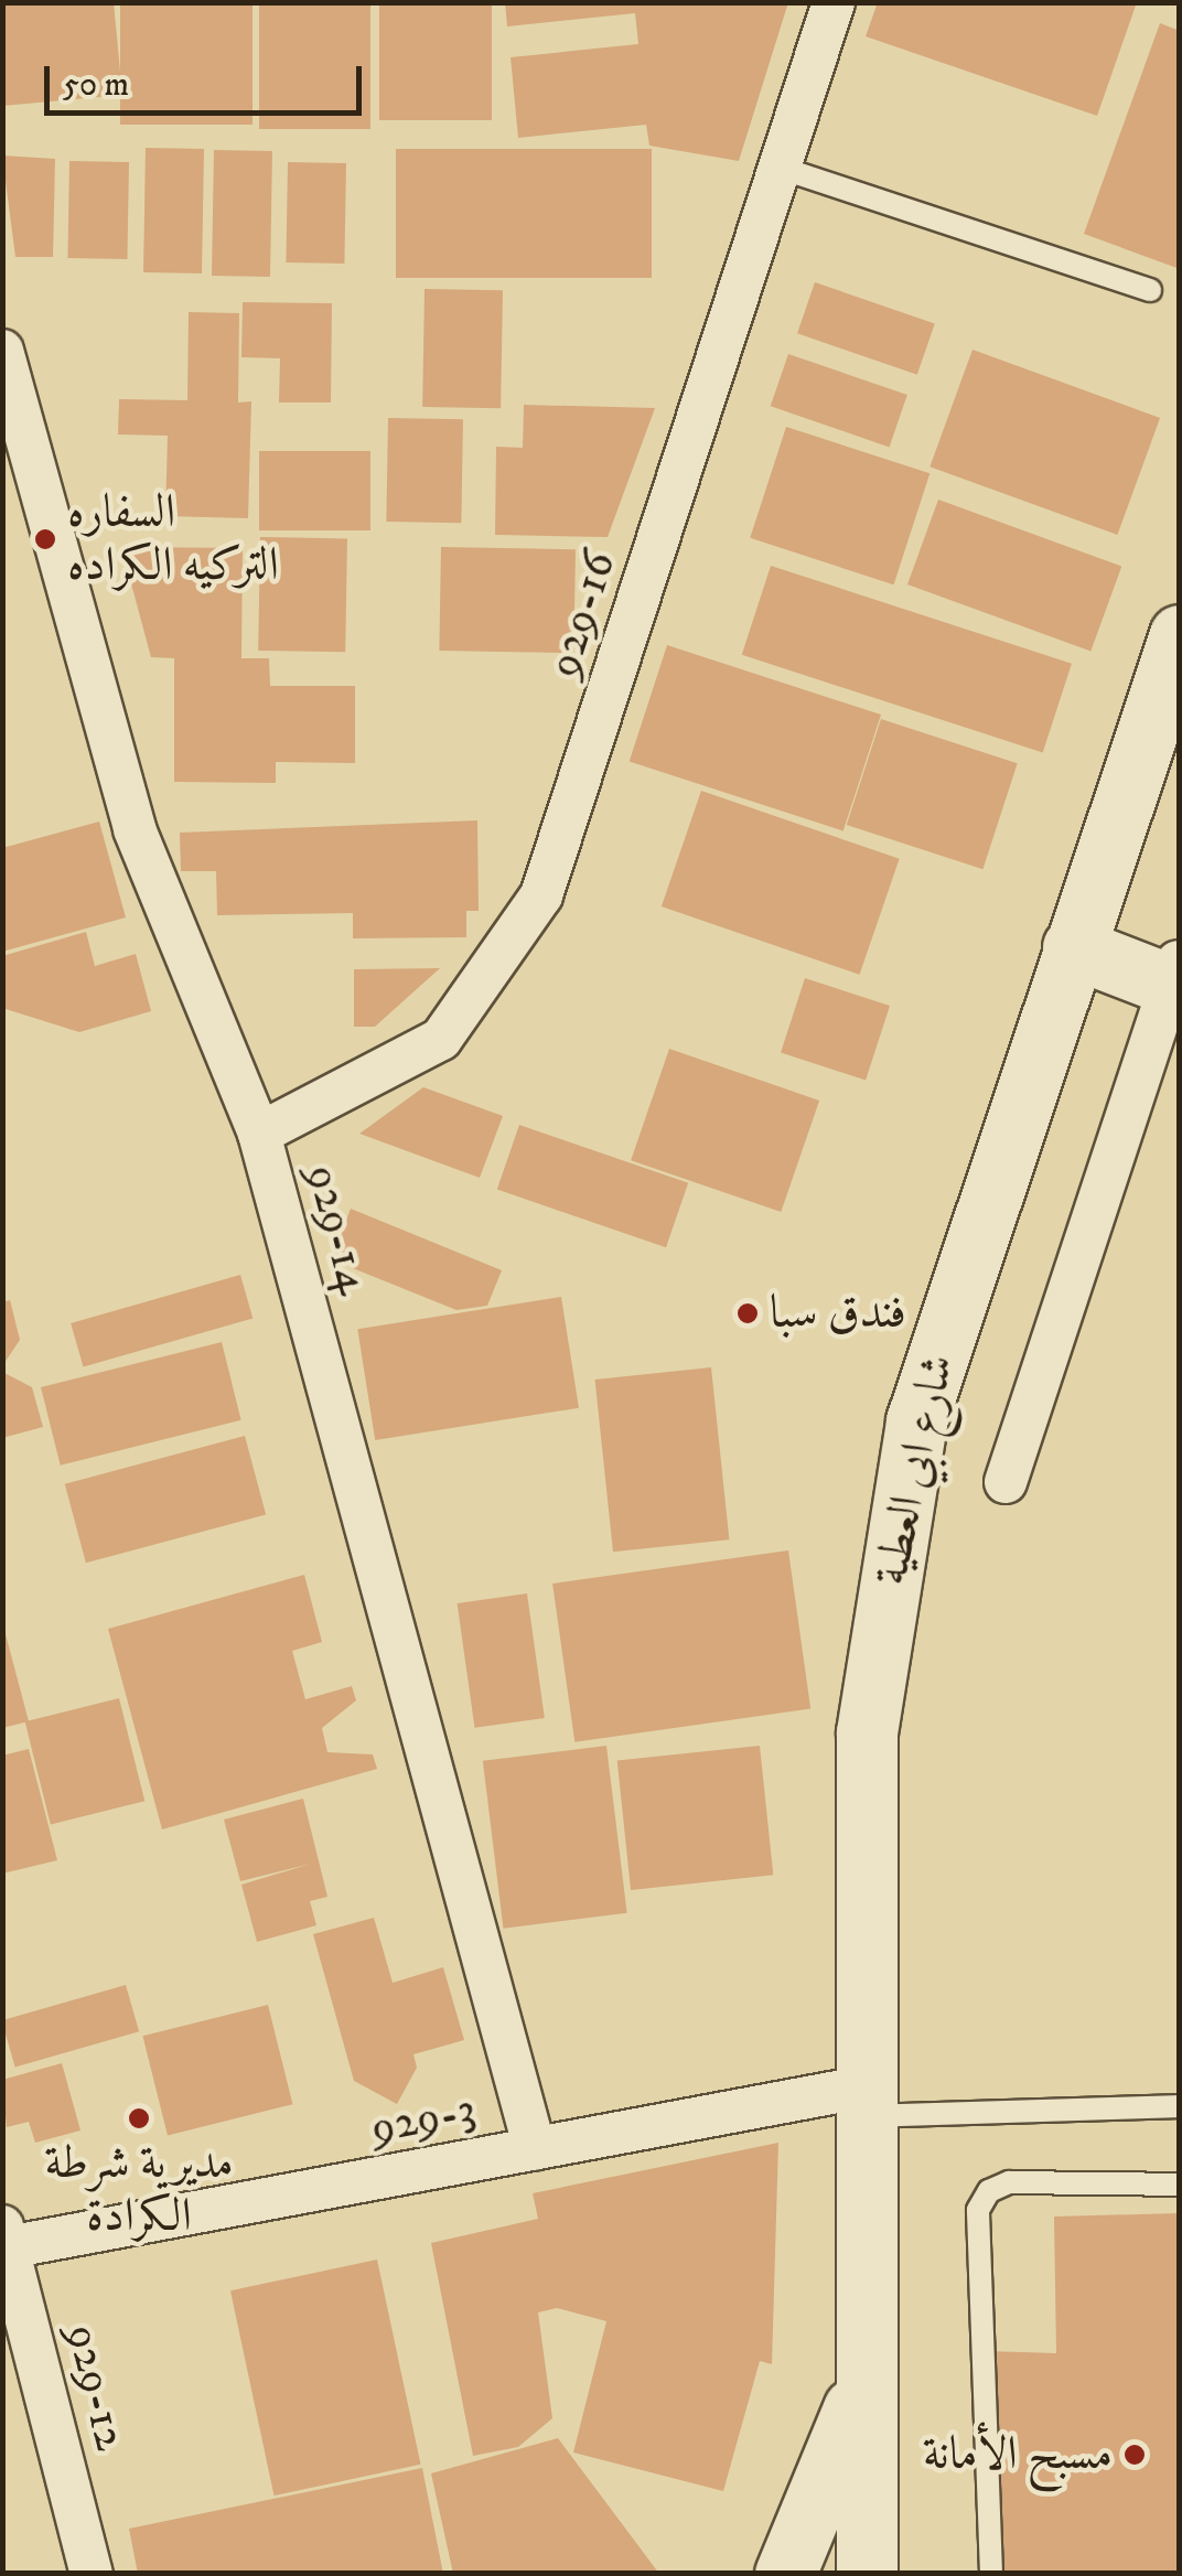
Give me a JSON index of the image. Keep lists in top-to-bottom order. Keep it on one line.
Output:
{"streets":{"street":["929-16","929-14","شارع ابي العطية","929-3","929-12"]},"crossings":[["929-16","929-14"],["929-14","929-3"],["شارع ابي العطية","929-3"],["929-3","929-12"]],"places":["السفاره التركيه الكراده","فندق سبا","مديرية شرطة الكرادة","مسبح الأمانة"],"scale_bar":"50 m"}
